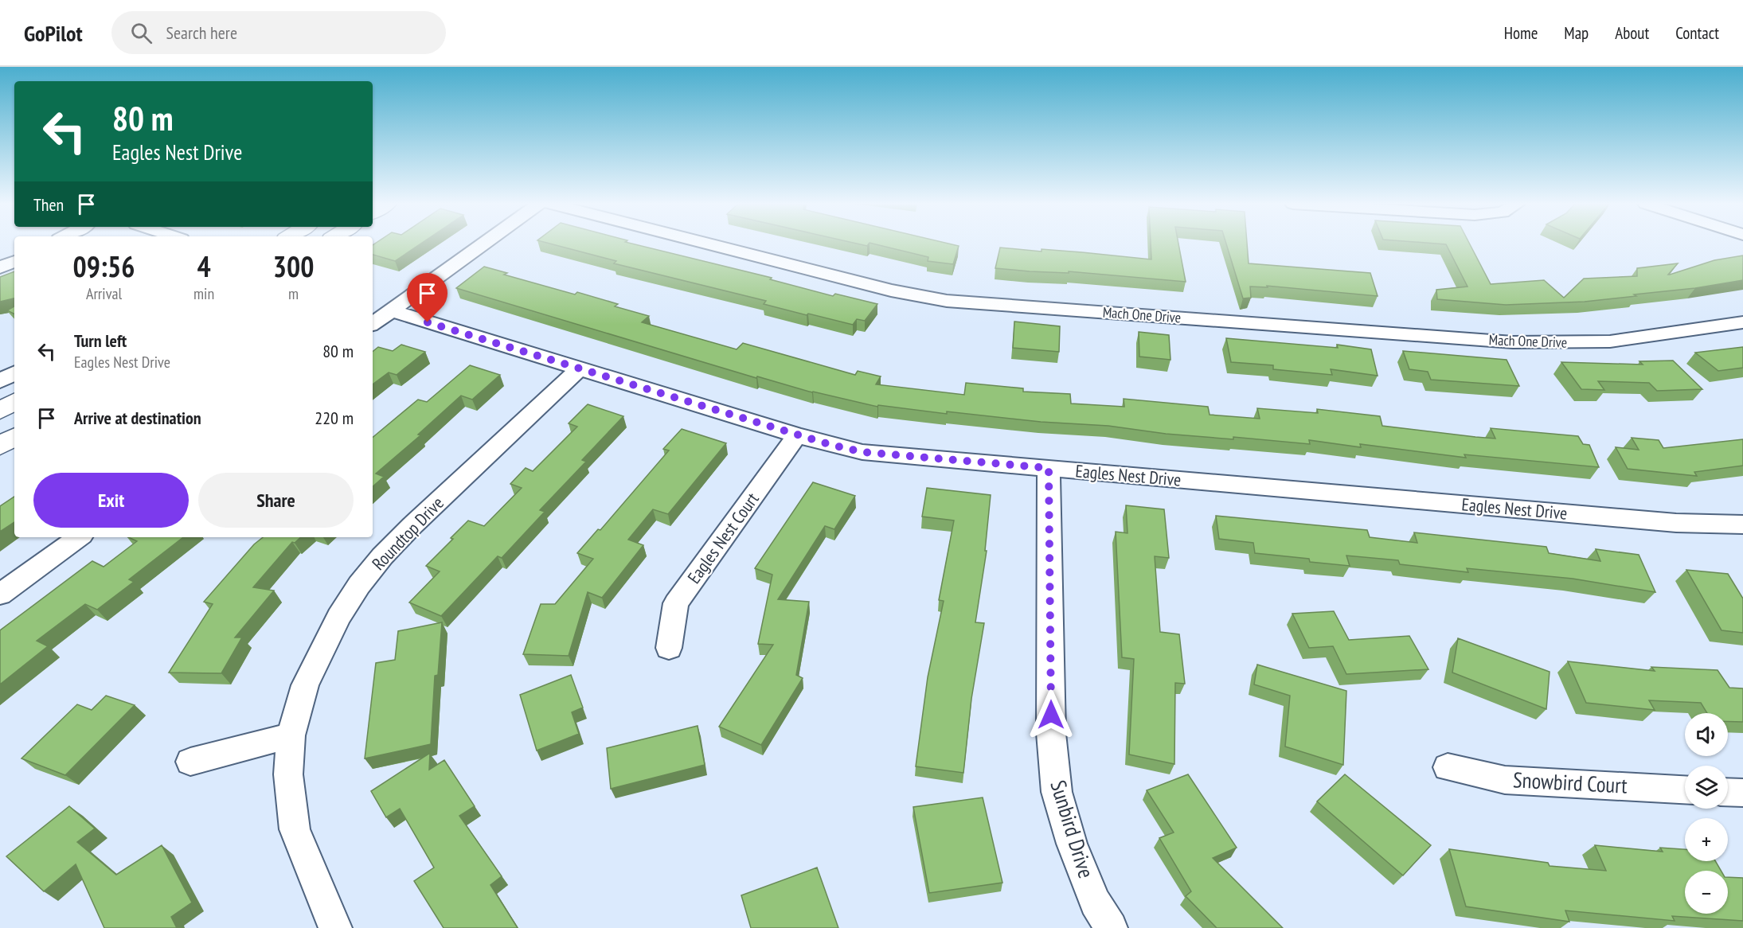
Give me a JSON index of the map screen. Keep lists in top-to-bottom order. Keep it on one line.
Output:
{"streets":{"street":["Mach One Drive","Eagles Nest Drive","Roundtop Drive","Eagles Nest Court","Snowbird Court","Sunbird Drive"]},"crossings":[["Eagles Nest Drive","Roundtop Drive"],["Eagles Nest Drive","Eagles Nest Court"],["Eagles Nest Drive","Sunbird Drive"]],"page":{"header":"GoPilot","search":"Search here","nav":["Home","Map","About","Contact"],"turn":["80 m","Eagles Nest Drive"],"then":"Then","eta":["09:56","Arrival","4","min","300","m"],"list":[{"name":"Turn left","note":"Eagles Nest Drive","value":"80 m"},{"name":"Arrive at destination","value":"220 m"}],"buttons":["Exit","Share"],"map_buttons":["+","−"]}}
